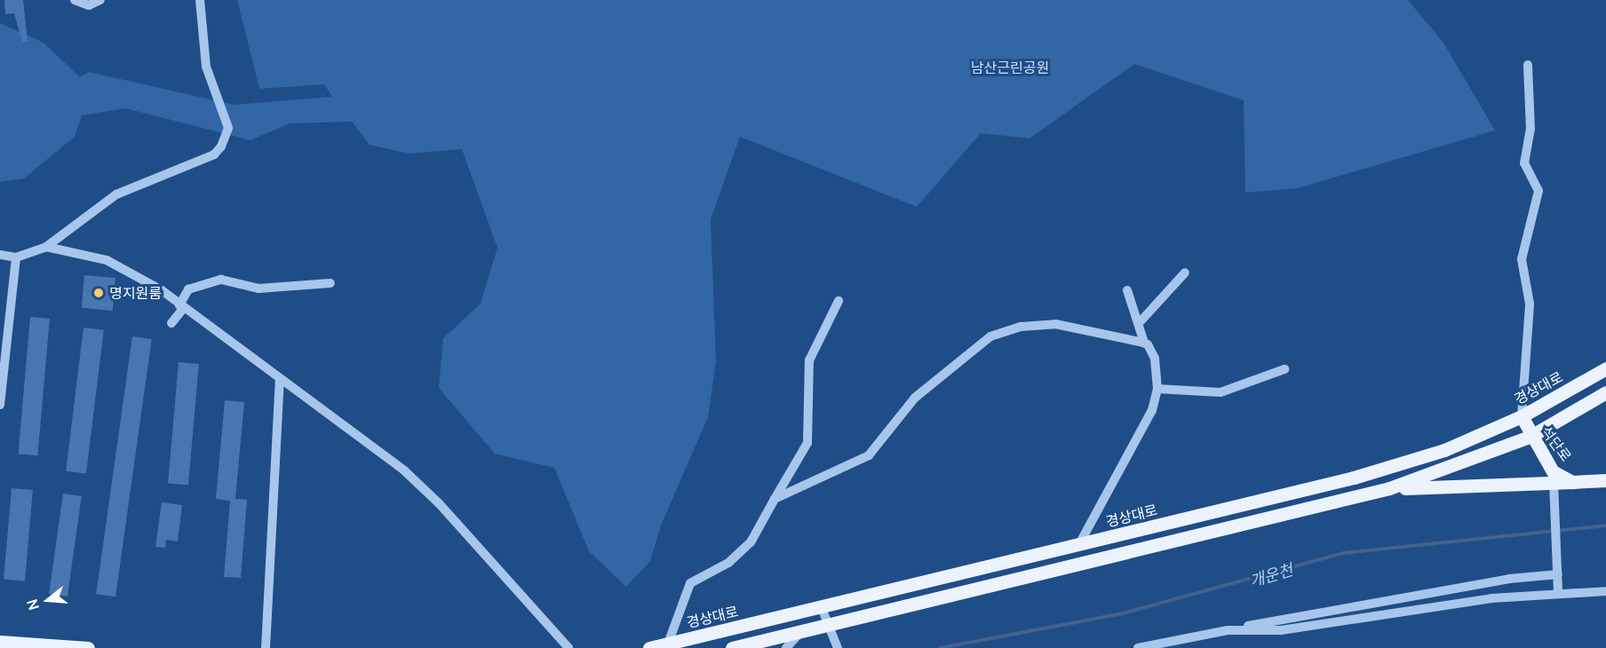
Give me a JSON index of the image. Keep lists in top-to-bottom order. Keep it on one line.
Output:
{"streets":{"main road":["경상대로","석단로"]},"crossings":[["경상대로","석단로"]],"water":["개운천"],"parks":["남산근린공원"],"places":["명지원룸"],"north":"left"}
